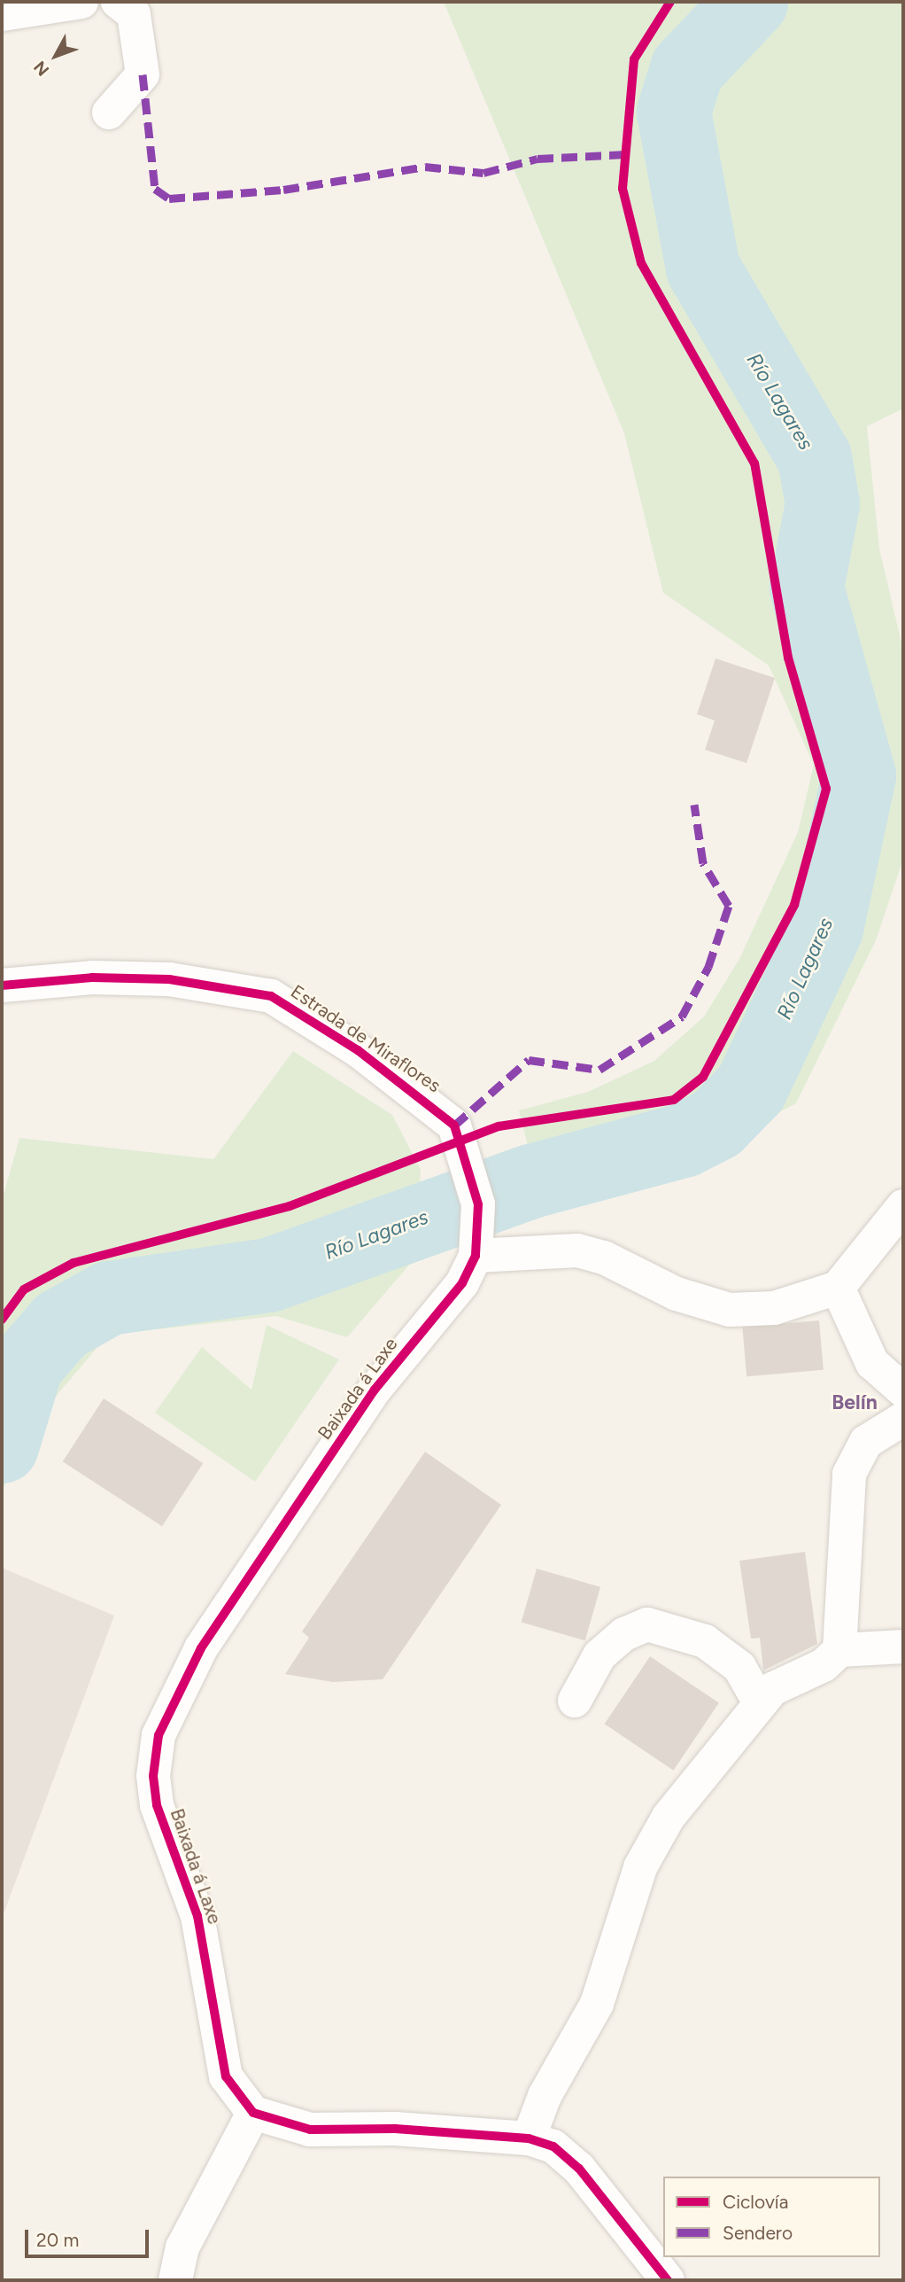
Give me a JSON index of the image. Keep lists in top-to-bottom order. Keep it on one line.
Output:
{"streets":{"street":["Estrada de Miraflores","Baixada á Laxe"]},"crossings":[["Estrada de Miraflores","Baixada á Laxe"]],"districts":["Belín"],"water":["Río Lagares"],"legend":["Ciclovía","Sendero"],"scale_bar":"20 m","north":"bottom left"}
